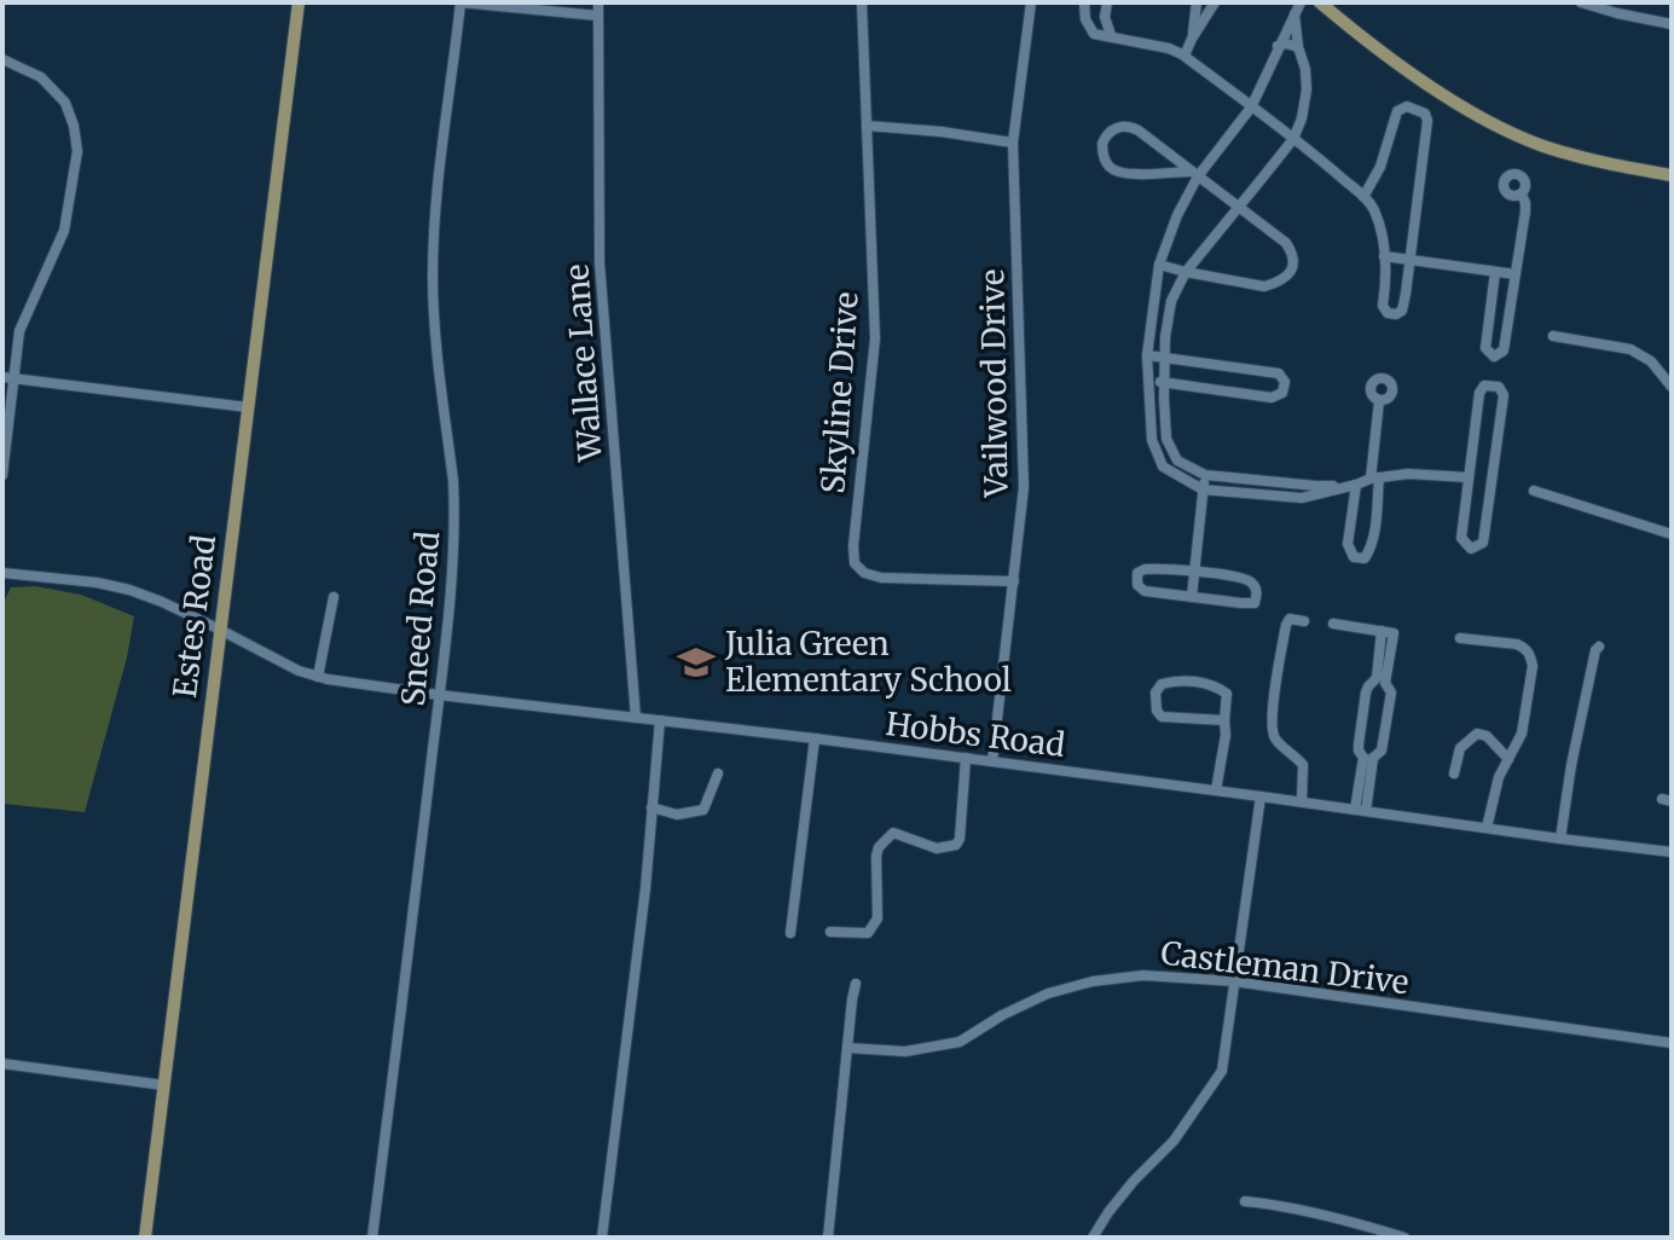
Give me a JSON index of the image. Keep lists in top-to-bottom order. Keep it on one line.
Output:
{"streets":{"main road":["Estes Road"],"street":["Wallace Lane","Vailwood Drive","Skyline Drive","Sneed Road","Hobbs Road","Castleman Drive"]},"crossings":[["Wallace Lane","Hobbs Road"],["Vailwood Drive","Skyline Drive"],["Vailwood Drive","Hobbs Road"],["Estes Road","Hobbs Road"],["Sneed Road","Hobbs Road"]],"places":{"school or university":["Julia Green Elementary School"]}}
